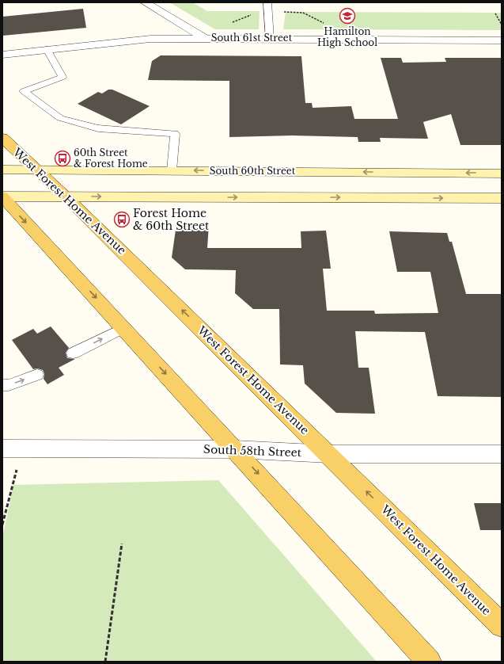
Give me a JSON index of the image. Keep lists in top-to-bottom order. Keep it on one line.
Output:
{"streets":{"main road":["South 60th Street","West Forest Home Avenue"],"street":["South 61st Street","South 58th Street"]},"crossings":[["South 60th Street","West Forest Home Avenue"],["West Forest Home Avenue","South 58th Street"]],"places":{"school or university":["Hamilton High School"],"bus stop":["60th Street & Forest Home","Forest Home & 60th Street"]}}
